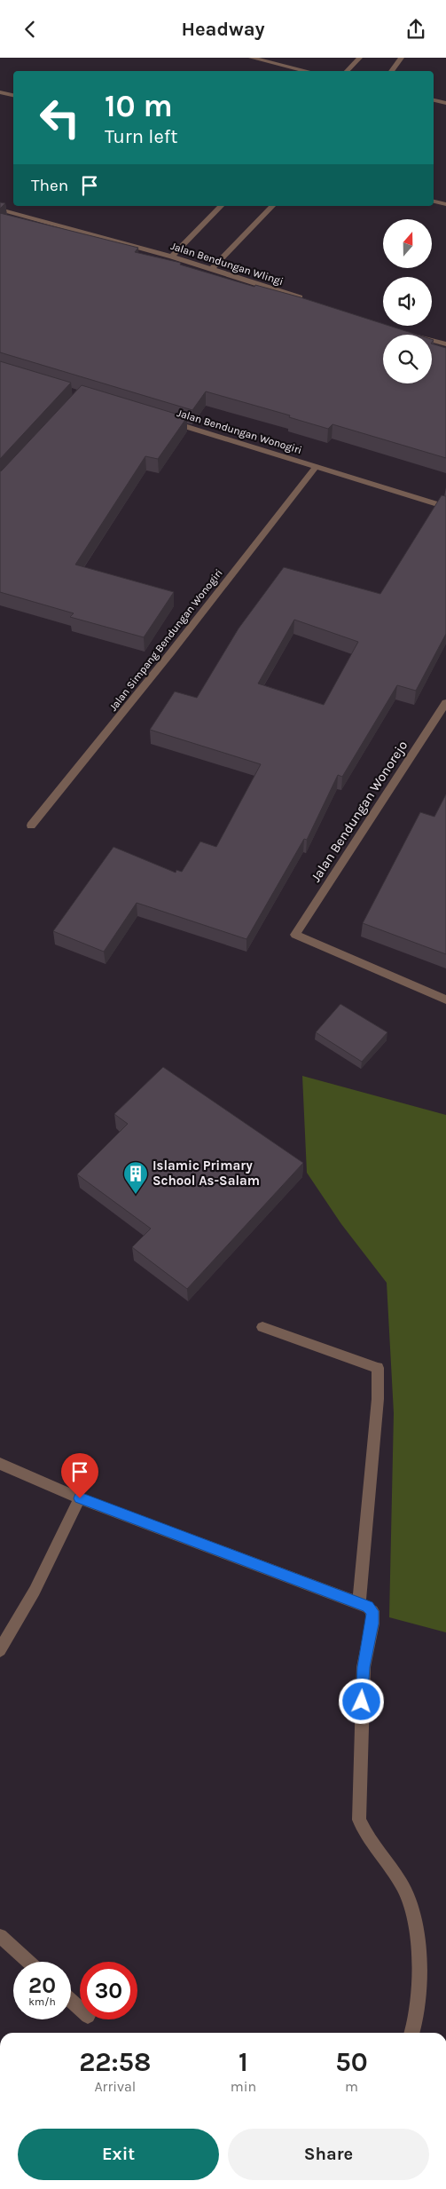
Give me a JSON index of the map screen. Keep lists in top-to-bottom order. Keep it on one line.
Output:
{"streets":{"street":["Jalan Bendungan Wlingi","Jalan Bendungan Wonogiri","Jalan Simpang Bendungan Wonogiri","Jalan Bendungan Wonorejo"]},"crossings":[["Jalan Bendungan Wonogiri","Jalan Simpang Bendungan Wonogiri"]],"places":{"building":["Islamic Primary School As-Salam"]},"north":"top","page":{"header":"Headway","turn":["10 m","Turn left"],"then":"Then","speed":"20 km/h","limit":"30","eta":["22:58","Arrival","1","min","50","m"],"buttons":["Exit","Share"]}}
